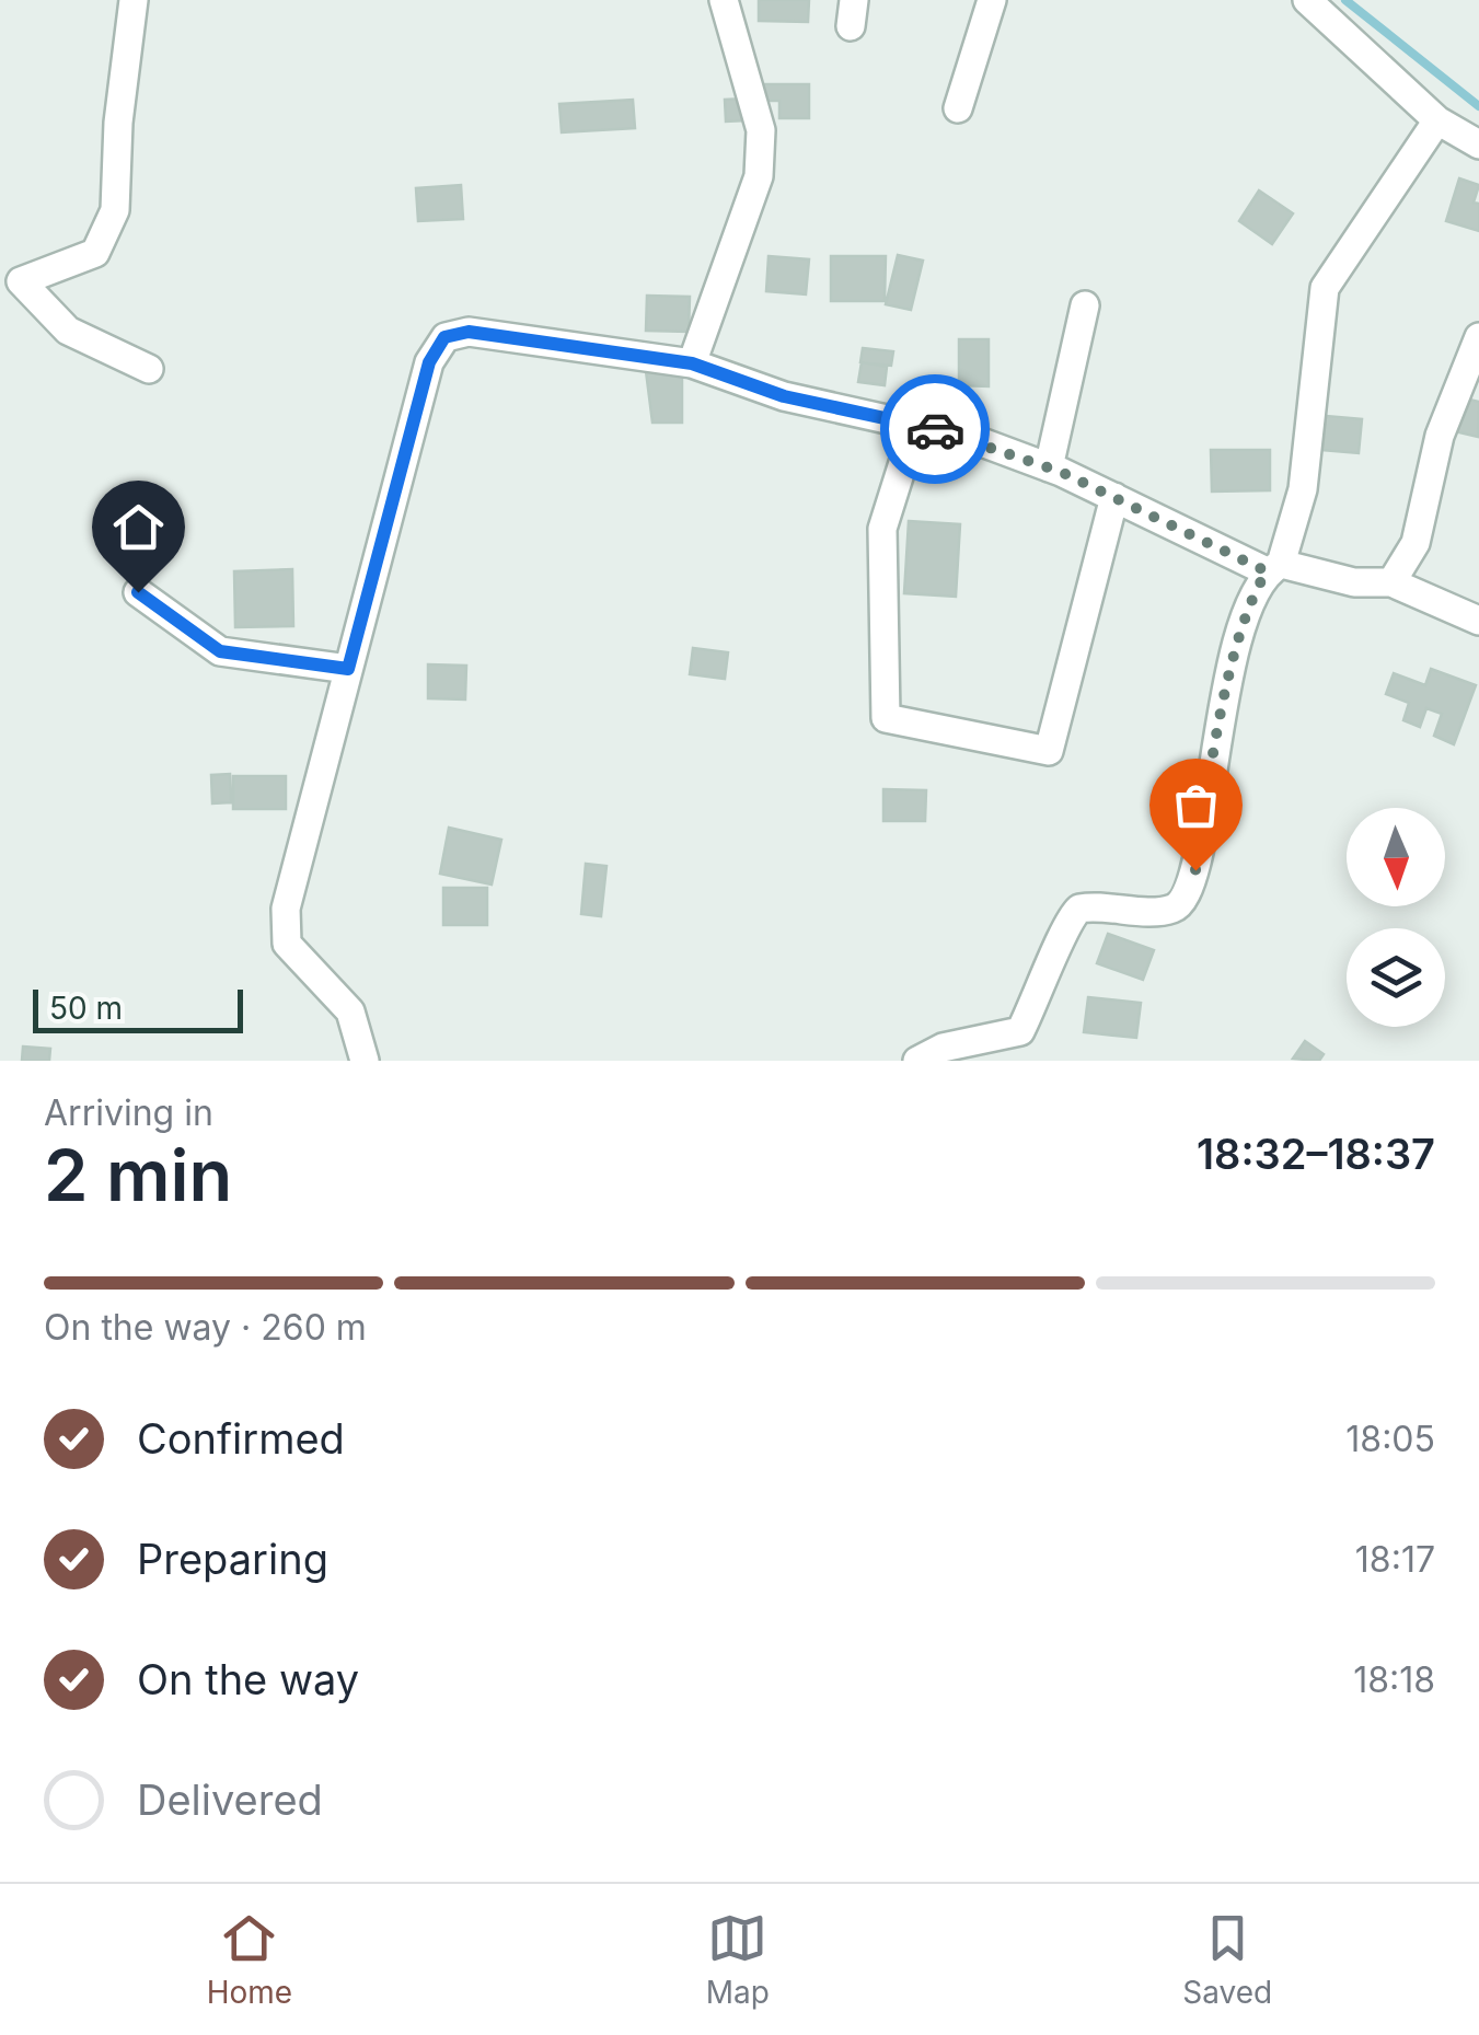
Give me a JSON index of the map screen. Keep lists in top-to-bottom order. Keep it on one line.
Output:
{"scale_bar":"50 m","north":"bottom","page":{"scale":"50 m","heading":["2 min","Arriving in","18:32–18:37"],"bar":"On the way · 260 m","list":[["Confirmed","18:05"],["Preparing","18:17"],["On the way","18:18"],"Delivered"],"tabs":["Home","Map","Saved"]}}
